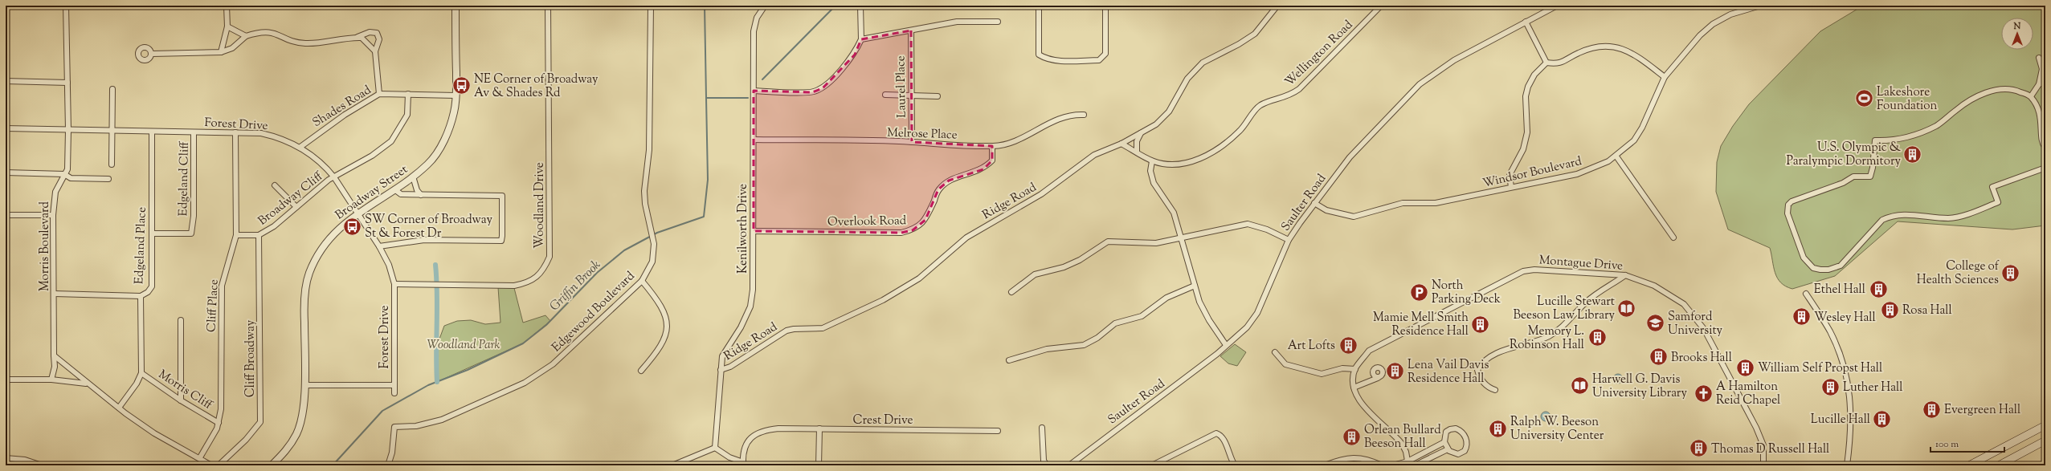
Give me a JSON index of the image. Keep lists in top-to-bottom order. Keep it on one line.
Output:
{"streets":{"street":["Wellington Road","Laurel Place","Shades Road","Forest Drive","Melrose Place","Windsor Boulevard","Edgeland Cliff","Broadway Street","Broadway Cliff","Ridge Road","Saulter Road","Woodland Drive","Overlook Road","Kenilworth Drive","Edgeland Place","Morris Boulevard","Montague Drive","Cliff Place","Edgewood Boulevard","Cliff Broadway","Morris Cliff","Crest Drive"]},"crossings":[["Laurel Place","Melrose Place"],["Shades Road","Forest Drive"],["Shades Road","Broadway Street"],["Shades Road","Broadway Cliff"],["Forest Drive","Edgeland Cliff"],["Forest Drive","Broadway Street"],["Forest Drive","Broadway Cliff"],["Forest Drive","Woodland Drive"],["Forest Drive","Edgeland Place"],["Forest Drive","Morris Boulevard"],["Forest Drive","Cliff Place"],["Melrose Place","Overlook Road"],["Melrose Place","Kenilworth Drive"],["Windsor Boulevard","Saulter Road"],["Edgeland Cliff","Edgeland Place"],["Broadway Cliff","Cliff Broadway"],["Ridge Road","Kenilworth Drive"],["Overlook Road","Kenilworth Drive"],["Edgeland Place","Morris Cliff"],["Cliff Place","Morris Cliff"]],"water":["Griffin Brook"],"parks":["Woodland Park"],"places":{"bus stop":["NE Corner of Broadway Av & Shades Rd","SW Corner of Broadway St & Forest Dr"],"sports":["Lakeshore Foundation"],"building":["U.S. Olympic & Paralympic Dormitory","College of Health Sciences","Ethel Hall","Rosa Hall","Wesley Hall","Mamie Mell Smith Residence Hall","Memory L. Robinson Hall","Art Lofts","Brooks Hall","William Self Propst Hall","Lena Vail Davis Residence Hall","Luther Hall","Evergreen Hall","Lucille Hall","Ralph W. Beeson University Center","Orlean Bullard Beeson Hall","Thomas D Russell Hall"],"parking":["North Parking Deck"],"library":["Lucille Stewart Beeson Law Library","Harwell G. Davis University Library"],"school or university":["Samford University"],"church":["A Hamilton Reid Chapel"]},"scale_bar":"100 m","north":"top"}
